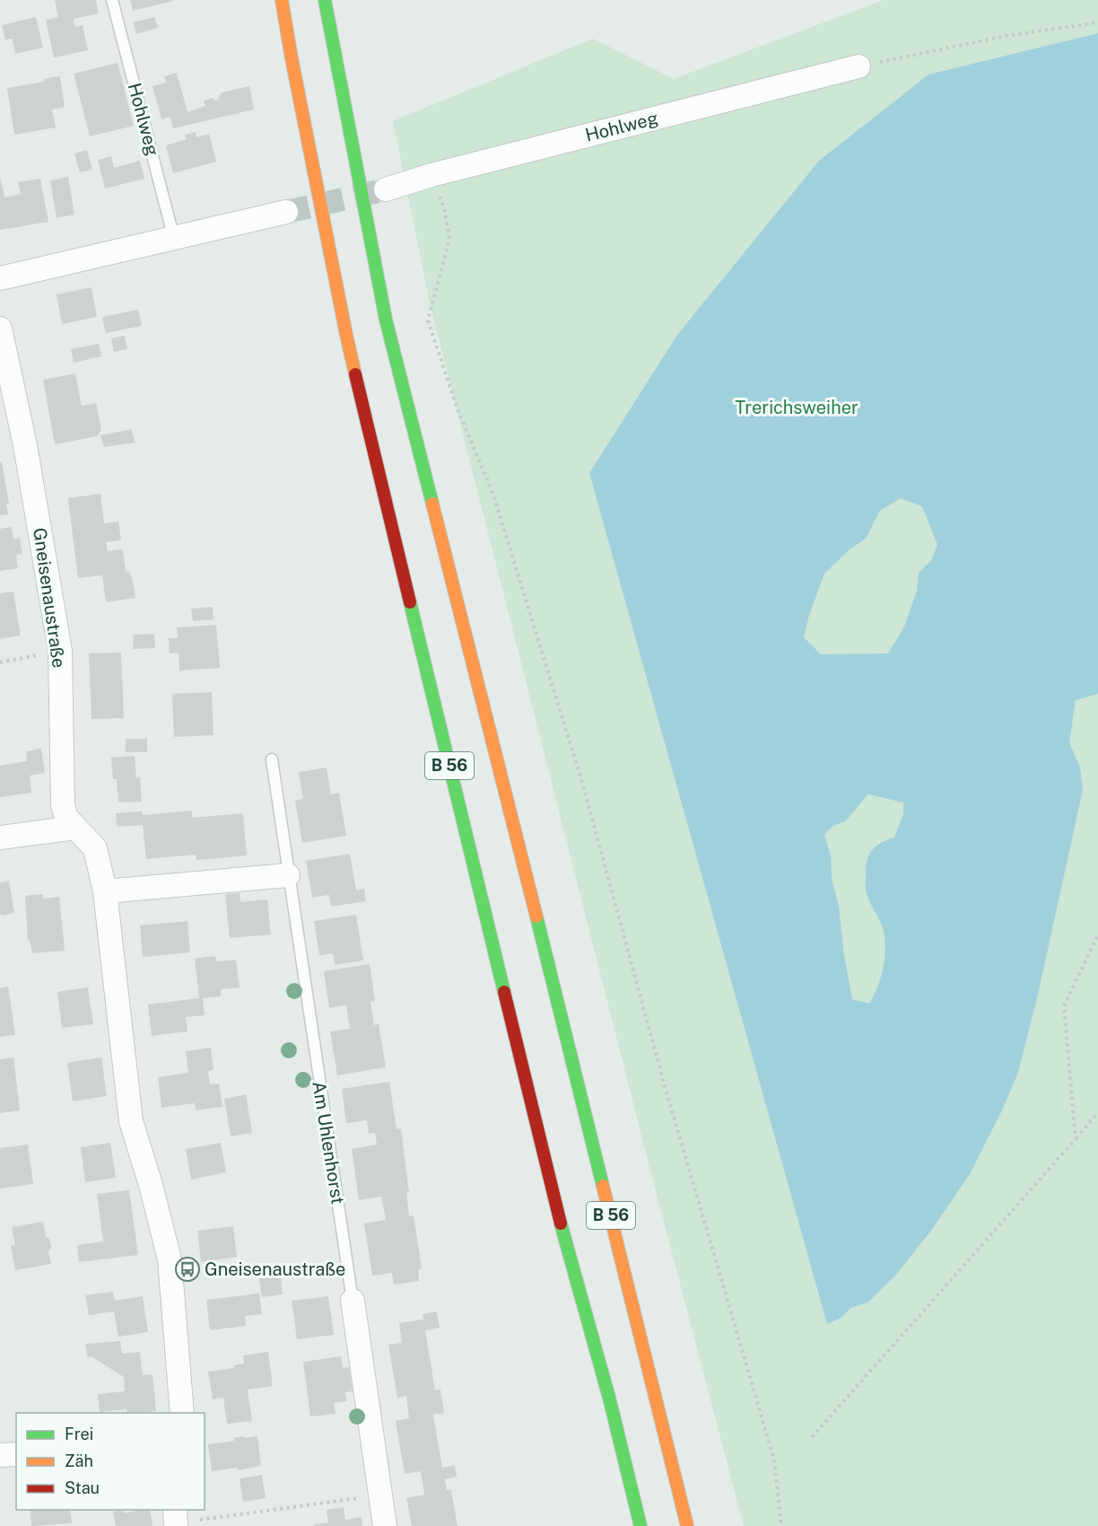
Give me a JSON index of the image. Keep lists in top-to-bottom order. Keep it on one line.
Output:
{"streets":{"highway":["B 56"],"street":["Hohlweg","Gneisenaustraße","Am Uhlenhorst"]},"parks":["Trerichsweiher"],"places":{"bus stop":["Gneisenaustraße"]},"legend":["Frei","Zäh","Stau"]}
